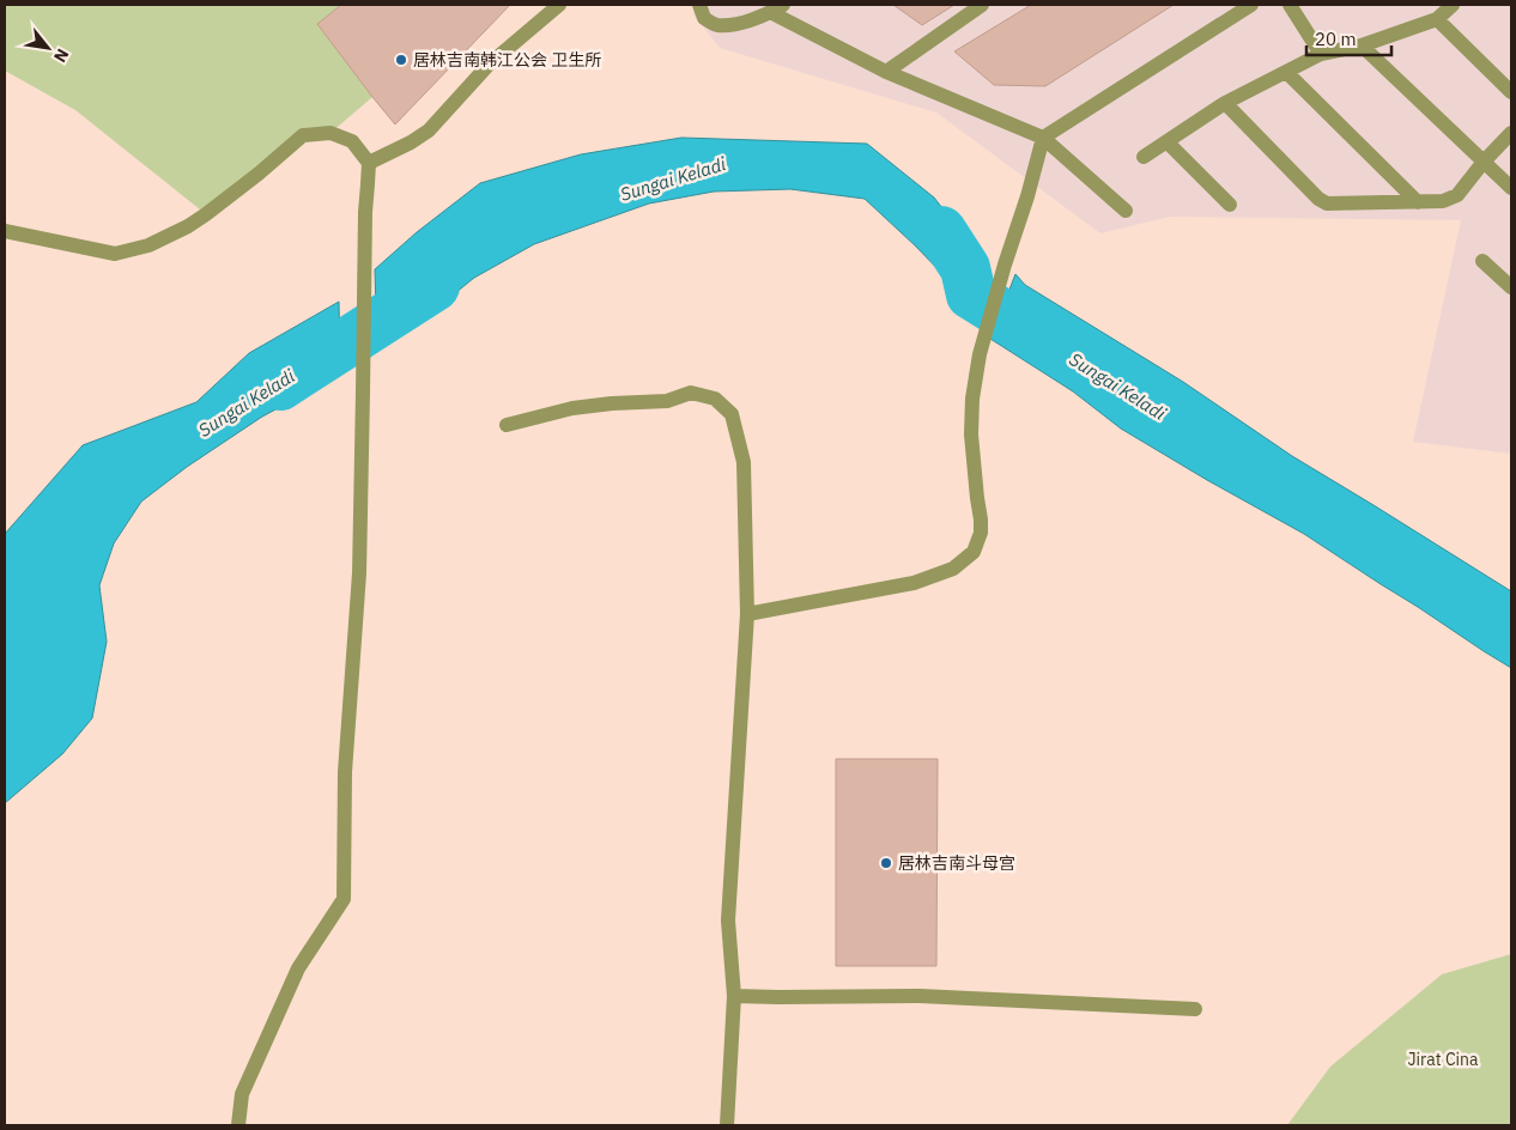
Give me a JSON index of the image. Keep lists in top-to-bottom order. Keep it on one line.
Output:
{"water":["Sungai Keladi"],"parks":["Jirat Cina"],"places":["居林吉南韩江公会 卫生所","居林吉南斗母宫"],"scale_bar":"20 m","north":"bottom right"}
